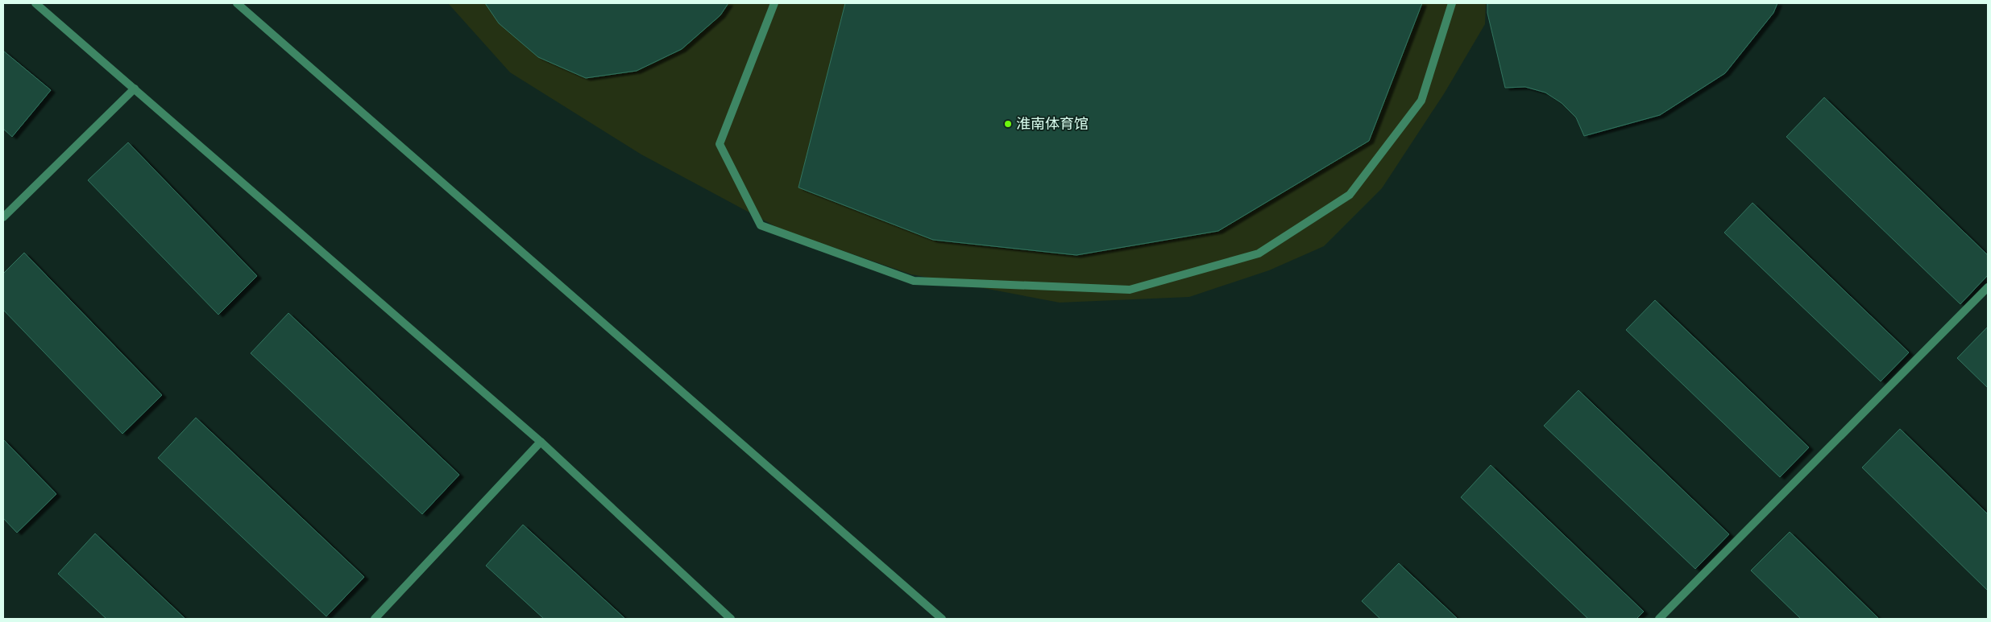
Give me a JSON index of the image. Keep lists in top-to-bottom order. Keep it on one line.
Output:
{"places":["淮南体育馆"]}
